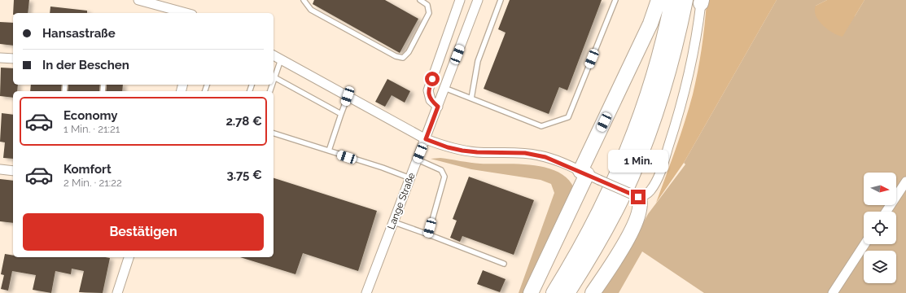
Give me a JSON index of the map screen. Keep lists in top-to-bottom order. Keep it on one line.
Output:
{"streets":{"street":["Lange Straße"]},"north":"right","page":{"banner":["Hansastraße","In der Beschen"],"list":[{"name":"Economy","note":"1 Min. · 21:21","value":"2.78 €"},{"name":"Komfort","note":"2 Min. · 21:22","value":"3.75 €"}],"bubble":"1 Min.","buttons":"Bestätigen"}}
